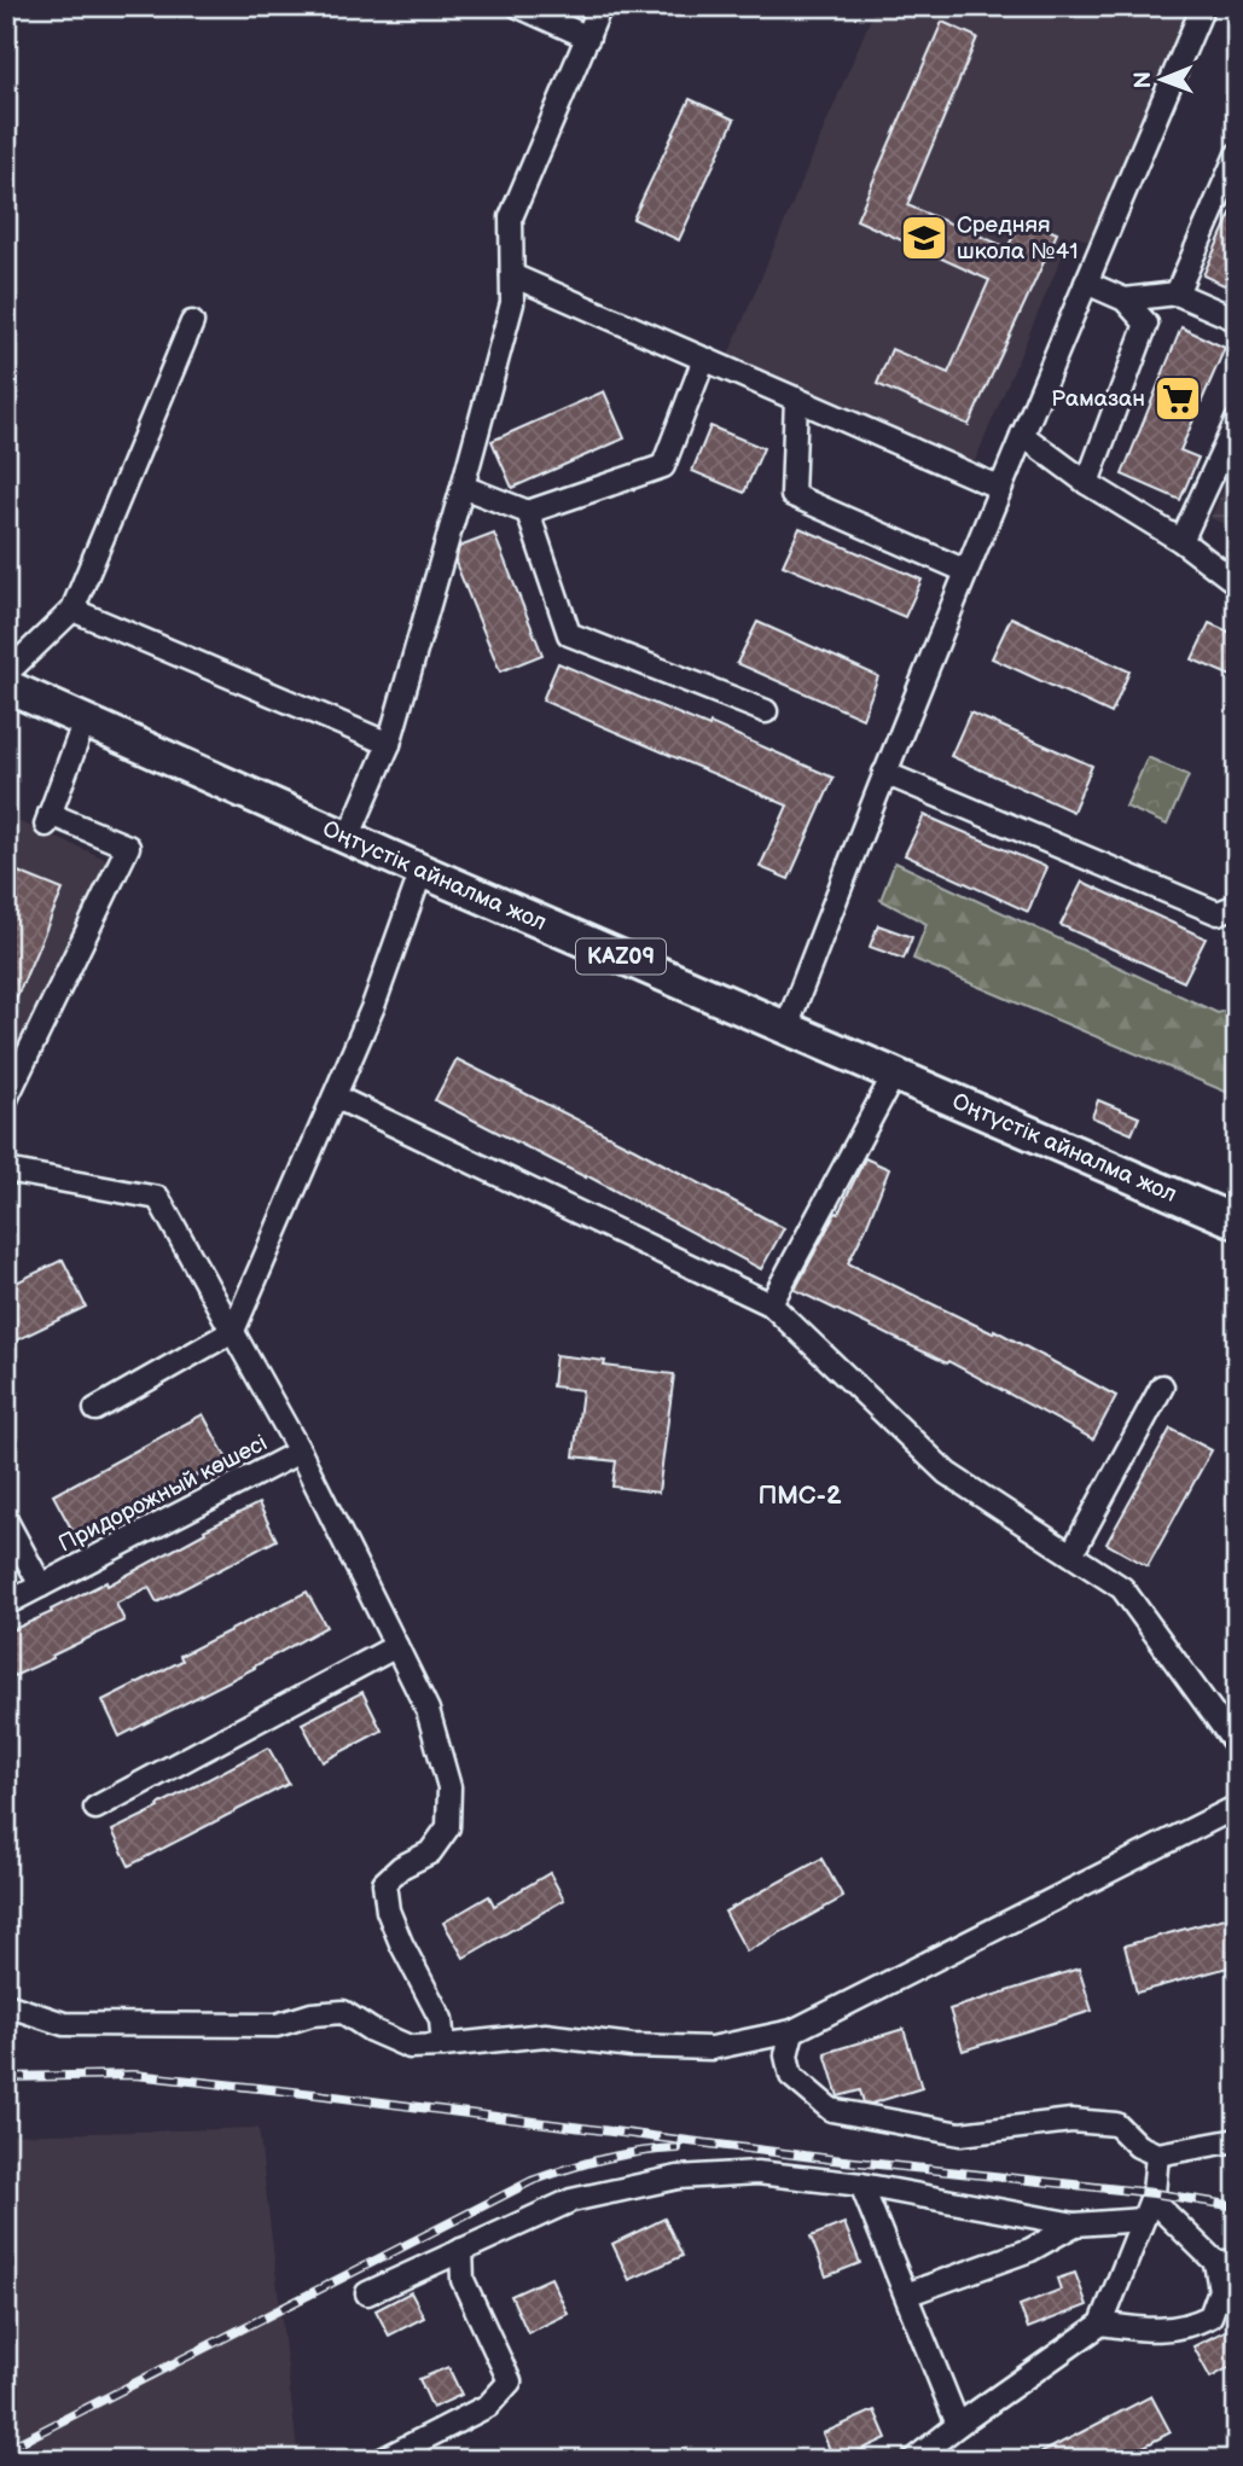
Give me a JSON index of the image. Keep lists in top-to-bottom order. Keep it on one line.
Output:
{"streets":{"highway":["Оңтүстік айналма жол","KAZ09"],"street":["Придорожный көшесі"]},"districts":["ПМС-2"],"places":{"school or university":["Средняя школа №41"],"supermarket":["Рамазан"]},"north":"left"}
